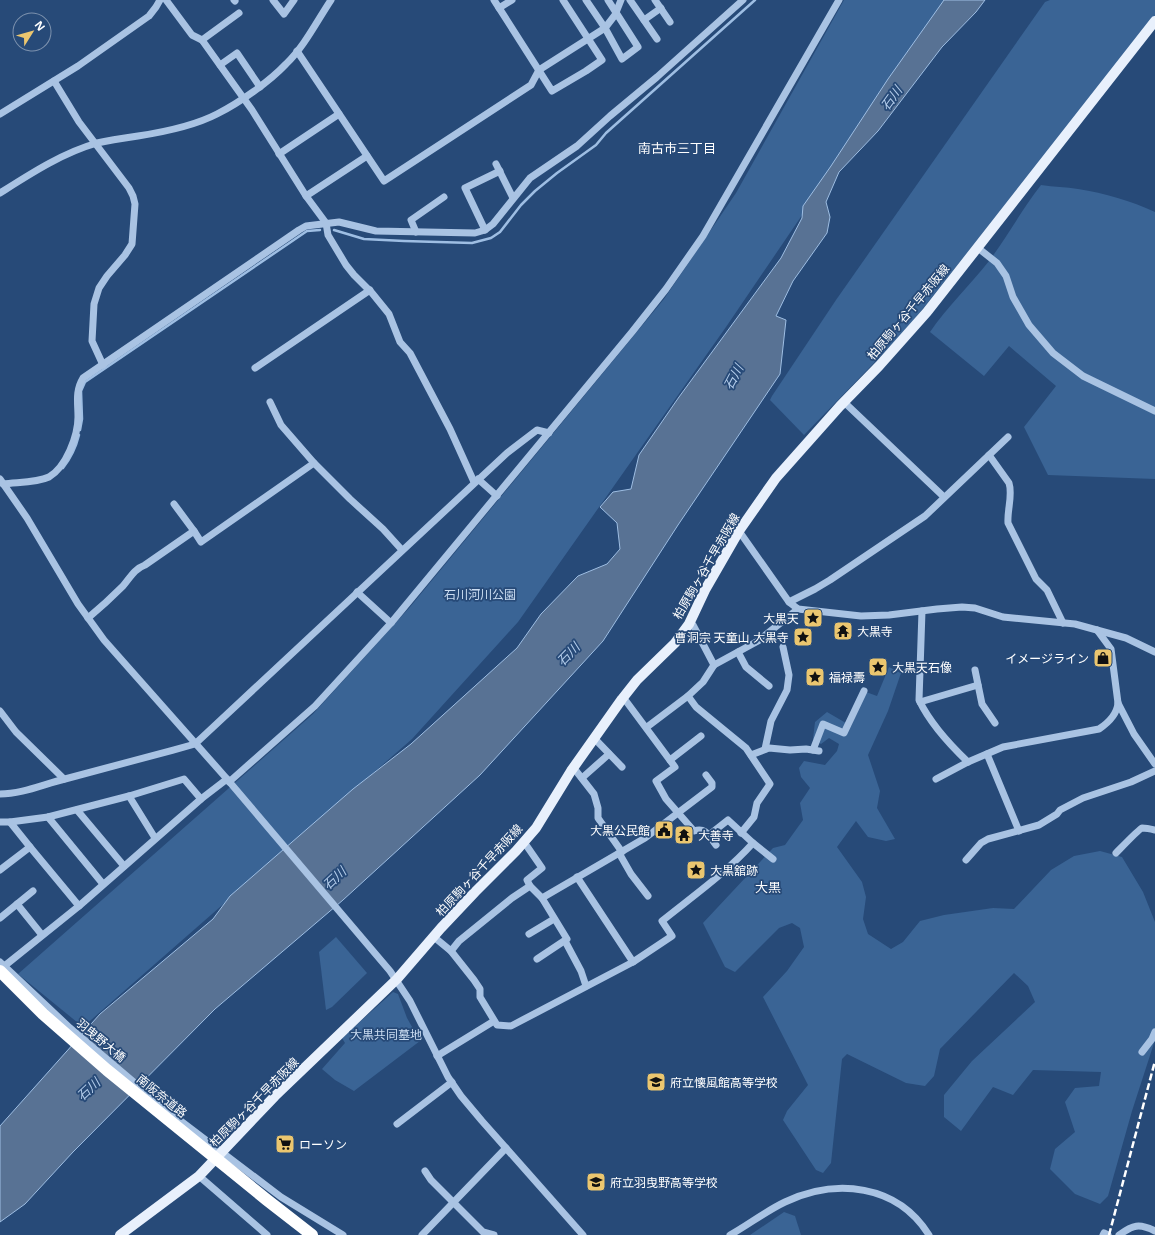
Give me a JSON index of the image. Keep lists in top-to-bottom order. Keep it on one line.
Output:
{"streets":{"highway":["南阪奈道路"],"main road":["柏原駒ヶ谷千早赤阪線"],"street":["羽曳野大橋"]},"crossings":[["柏原駒ヶ谷千早赤阪線","羽曳野大橋"],["羽曳野大橋","南阪奈道路"]],"districts":["南古市三丁目","大黒"],"water":["石川"],"parks":["石川河川公園","大黒共同墓地"],"places":{"place":["大黒天","曹洞宗 天童山 大黒寺","大黒天石像","福禄壽","大黒舘跡"],"temple":["大黒寺","大善寺"],"shop":["イメージライン"],"public building":["大黒公民館"],"school or university":["府立懐風館高等学校","府立羽曳野高等学校"],"supermarket":["ローソン"]},"north":"top right"}
